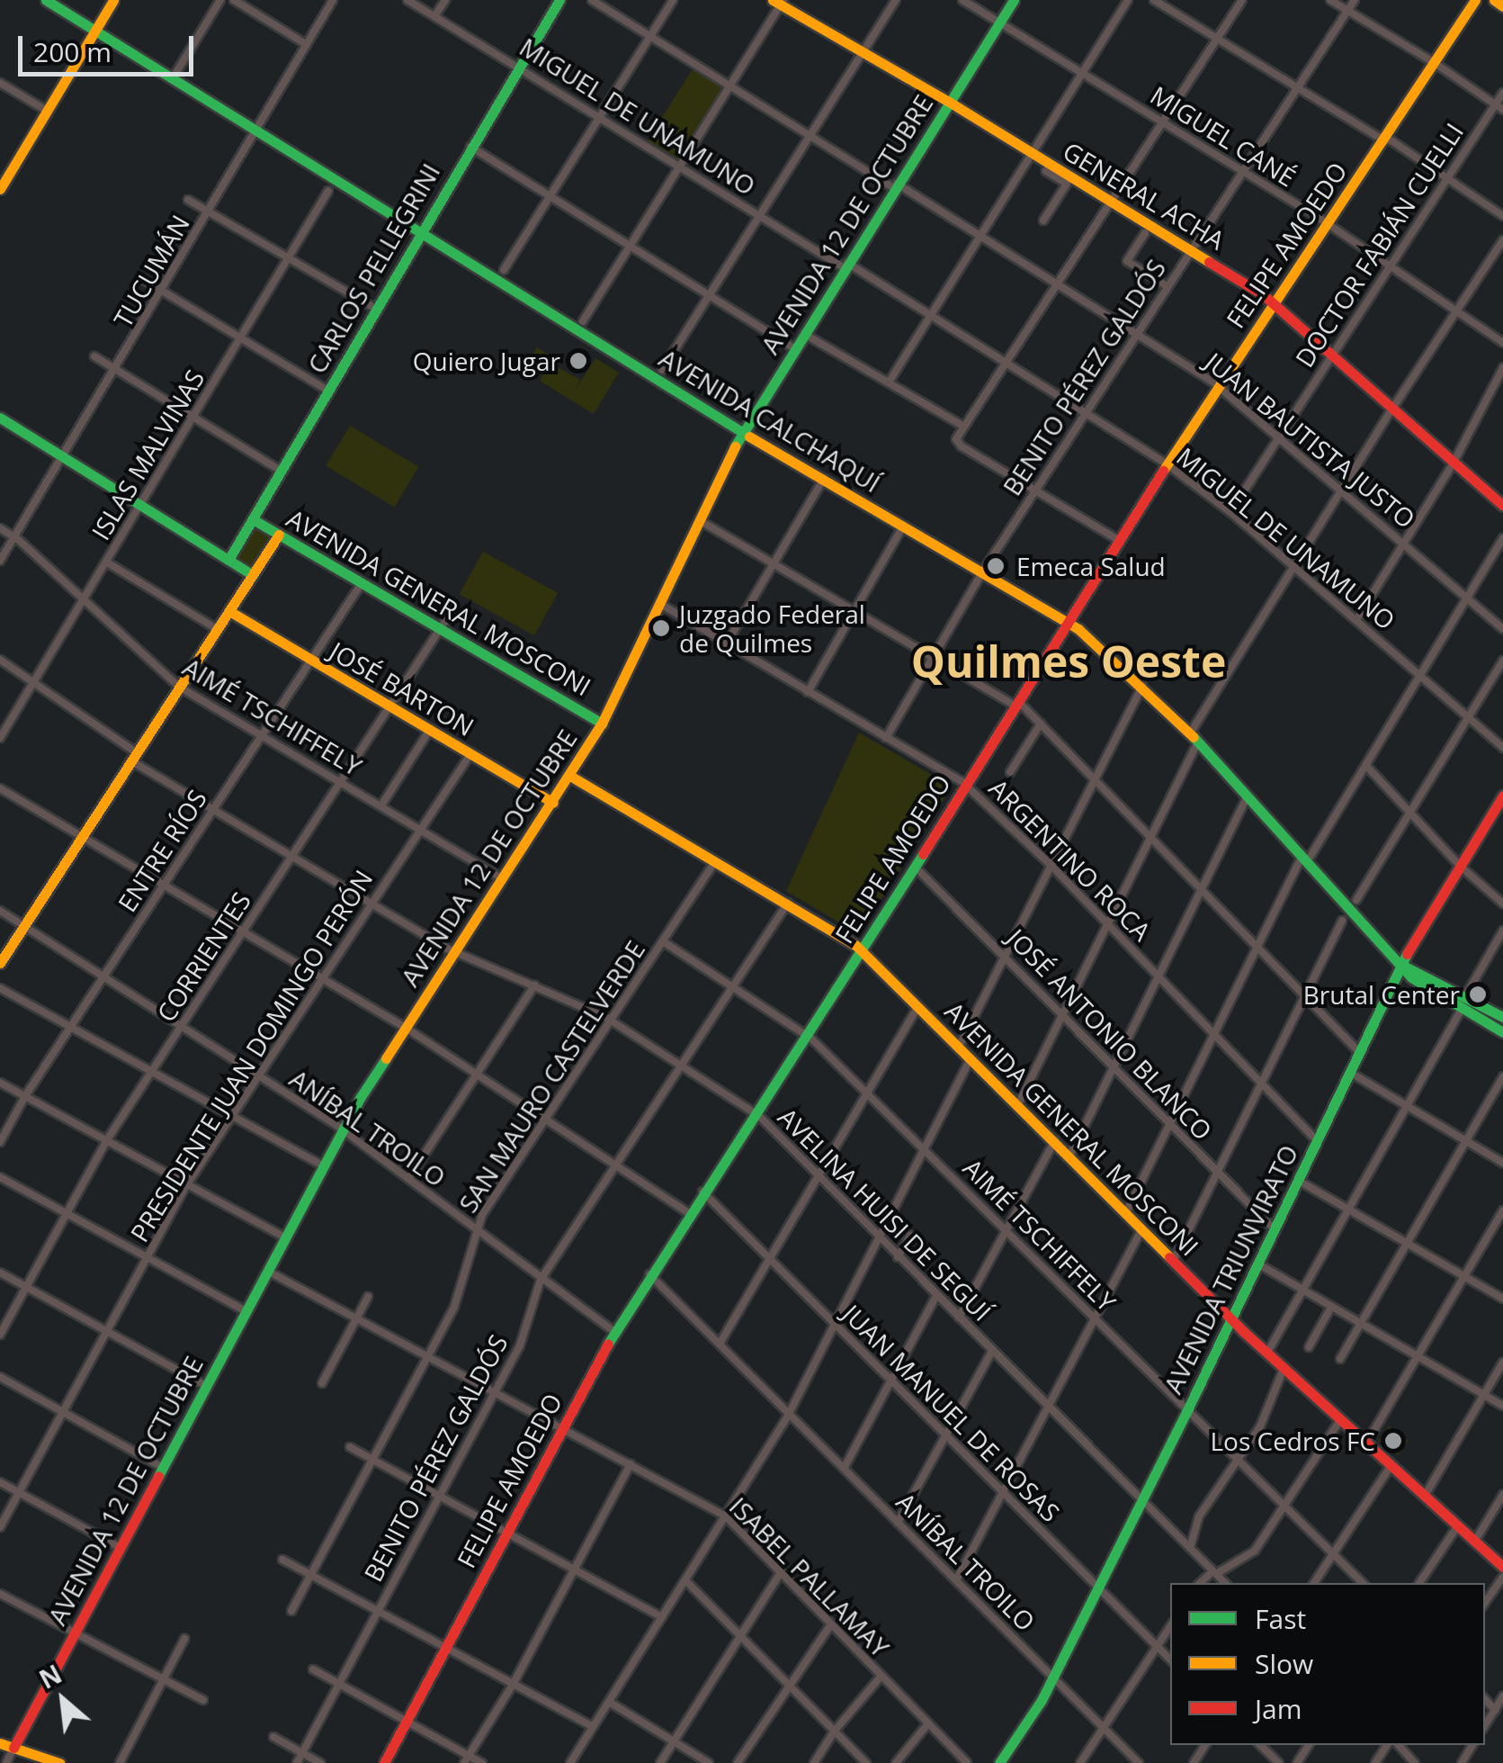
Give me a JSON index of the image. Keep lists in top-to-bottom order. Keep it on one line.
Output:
{"streets":{"main road":["GENERAL ACHA","AVENIDA 12 DE OCTUBRE","FELIPE AMOEDO","CARLOS PELLEGRINI","AVENIDA CALCHAQUÍ","AVENIDA GENERAL MOSCONI","JOSÉ BARTON","AVENIDA TRIUNVIRATO"],"street":["MIGUEL DE UNAMUNO","MIGUEL CANÉ","DOCTOR FABIÁN CUELLI","TUCUMÁN","BENITO PÉREZ GALDÓS","JUAN BAUTISTA JUSTO","ISLAS MALVINAS","AIMÉ TSCHIFFELY","ENTRE RÍOS","ARGENTINO ROCA","CORRIENTES","JOSÉ ANTONIO BLANCO","PRESIDENTE JUAN DOMINGO PERÓN","SAN MAURO CASTELVERDE","ANÍBAL TROILO","AVELINA HUISI DE SEGUÍ","JUAN MANUEL DE ROSAS","ISABEL PALLAMAY"]},"crossings":[["MIGUEL DE UNAMUNO","AVENIDA 12 DE OCTUBRE"],["MIGUEL DE UNAMUNO","FELIPE AMOEDO"],["MIGUEL DE UNAMUNO","DOCTOR FABIÁN CUELLI"],["MIGUEL DE UNAMUNO","CARLOS PELLEGRINI"],["MIGUEL DE UNAMUNO","BENITO PÉREZ GALDÓS"],["MIGUEL CANÉ","AVENIDA 12 DE OCTUBRE"],["MIGUEL CANÉ","FELIPE AMOEDO"],["MIGUEL CANÉ","DOCTOR FABIÁN CUELLI"],["MIGUEL CANÉ","BENITO PÉREZ GALDÓS"],["GENERAL ACHA","AVENIDA 12 DE OCTUBRE"],["GENERAL ACHA","FELIPE AMOEDO"],["GENERAL ACHA","DOCTOR FABIÁN CUELLI"],["GENERAL ACHA","BENITO PÉREZ GALDÓS"],["AVENIDA 12 DE OCTUBRE","AVENIDA CALCHAQUÍ"],["AVENIDA 12 DE OCTUBRE","JUAN BAUTISTA JUSTO"],["AVENIDA 12 DE OCTUBRE","AVENIDA GENERAL MOSCONI"],["AVENIDA 12 DE OCTUBRE","JOSÉ BARTON"],["AVENIDA 12 DE OCTUBRE","AIMÉ TSCHIFFELY"],["AVENIDA 12 DE OCTUBRE","ARGENTINO ROCA"],["AVENIDA 12 DE OCTUBRE","ANÍBAL TROILO"],["AVENIDA 12 DE OCTUBRE","AVELINA HUISI DE SEGUÍ"],["AVENIDA 12 DE OCTUBRE","ISABEL PALLAMAY"],["FELIPE AMOEDO","AVENIDA CALCHAQUÍ"],["FELIPE AMOEDO","JUAN BAUTISTA JUSTO"],["FELIPE AMOEDO","AVENIDA GENERAL MOSCONI"],["FELIPE AMOEDO","AIMÉ TSCHIFFELY"],["FELIPE AMOEDO","ARGENTINO ROCA"],["FELIPE AMOEDO","JOSÉ ANTONIO BLANCO"],["FELIPE AMOEDO","ANÍBAL TROILO"],["FELIPE AMOEDO","AVELINA HUISI DE SEGUÍ"],["FELIPE AMOEDO","JUAN MANUEL DE ROSAS"],["FELIPE AMOEDO","ISABEL PALLAMAY"],["DOCTOR FABIÁN CUELLI","JUAN BAUTISTA JUSTO"],["CARLOS PELLEGRINI","AVENIDA CALCHAQUÍ"],["CARLOS PELLEGRINI","AVENIDA GENERAL MOSCONI"],["TUCUMÁN","AVENIDA CALCHAQUÍ"],["TUCUMÁN","AIMÉ TSCHIFFELY"],["BENITO PÉREZ GALDÓS","AVENIDA CALCHAQUÍ"],["BENITO PÉREZ GALDÓS","JUAN BAUTISTA JUSTO"],["BENITO PÉREZ GALDÓS","AVENIDA GENERAL MOSCONI"],["BENITO PÉREZ GALDÓS","AIMÉ TSCHIFFELY"],["BENITO PÉREZ GALDÓS","ARGENTINO ROCA"],["BENITO PÉREZ GALDÓS","ANÍBAL TROILO"],["BENITO PÉREZ GALDÓS","AVELINA HUISI DE SEGUÍ"],["BENITO PÉREZ GALDÓS","ISABEL PALLAMAY"],["AVENIDA CALCHAQUÍ","AVENIDA TRIUNVIRATO"],["ISLAS MALVINAS","AIMÉ TSCHIFFELY"],["ISLAS MALVINAS","AVELINA HUISI DE SEGUÍ"],["AVENIDA GENERAL MOSCONI","ENTRE RÍOS"],["AVENIDA GENERAL MOSCONI","CORRIENTES"],["AVENIDA GENERAL MOSCONI","SAN MAURO CASTELVERDE"],["AVENIDA GENERAL MOSCONI","AVENIDA TRIUNVIRATO"],["JOSÉ BARTON","ENTRE RÍOS"],["JOSÉ BARTON","CORRIENTES"],["JOSÉ BARTON","PRESIDENTE JUAN DOMINGO PERÓN"],["AIMÉ TSCHIFFELY","ENTRE RÍOS"],["AIMÉ TSCHIFFELY","CORRIENTES"],["AIMÉ TSCHIFFELY","PRESIDENTE JUAN DOMINGO PERÓN"],["AIMÉ TSCHIFFELY","SAN MAURO CASTELVERDE"],["AIMÉ TSCHIFFELY","AVENIDA TRIUNVIRATO"],["ENTRE RÍOS","ANÍBAL TROILO"],["ENTRE RÍOS","AVELINA HUISI DE SEGUÍ"],["ARGENTINO ROCA","AVENIDA TRIUNVIRATO"],["CORRIENTES","ANÍBAL TROILO"],["CORRIENTES","AVELINA HUISI DE SEGUÍ"],["JOSÉ ANTONIO BLANCO","AVENIDA TRIUNVIRATO"],["PRESIDENTE JUAN DOMINGO PERÓN","ANÍBAL TROILO"],["PRESIDENTE JUAN DOMINGO PERÓN","AVELINA HUISI DE SEGUÍ"],["SAN MAURO CASTELVERDE","ANÍBAL TROILO"],["SAN MAURO CASTELVERDE","AVELINA HUISI DE SEGUÍ"],["SAN MAURO CASTELVERDE","ISABEL PALLAMAY"],["ANÍBAL TROILO","AVENIDA TRIUNVIRATO"],["AVELINA HUISI DE SEGUÍ","AVENIDA TRIUNVIRATO"],["AVENIDA TRIUNVIRATO","JUAN MANUEL DE ROSAS"]],"districts":["Quilmes Oeste"],"places":["Quiero Jugar","Emeca Salud","Juzgado Federal de Quilmes","Brutal Center","Los Cedros FC"],"legend":["Fast","Slow","Jam"],"scale_bar":"200 m","north":"top left"}
